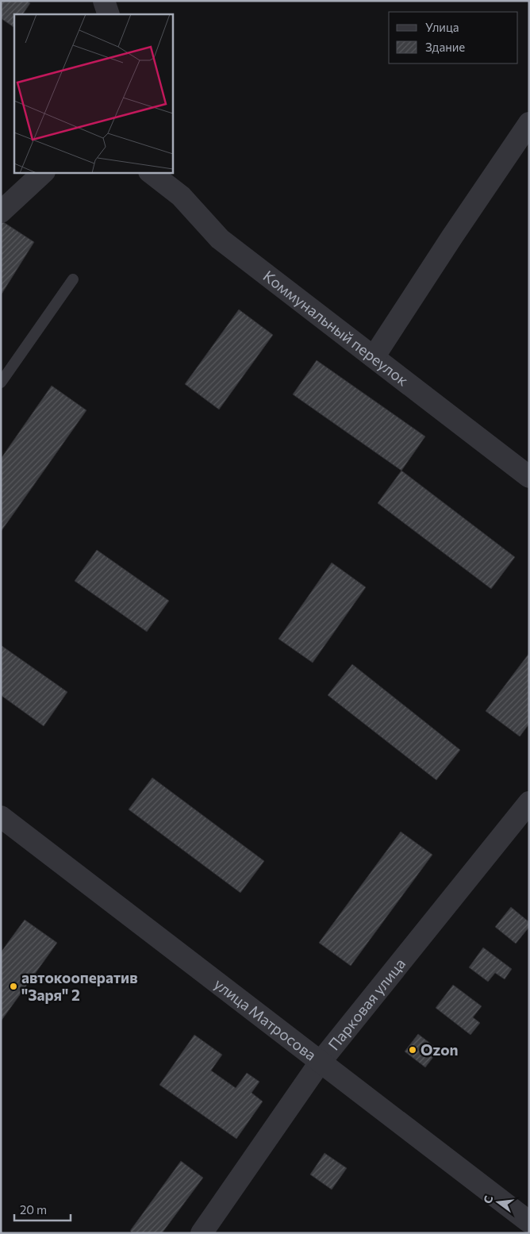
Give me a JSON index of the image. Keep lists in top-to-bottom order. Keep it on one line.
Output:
{"streets":{"street":["Коммунальный переулок","Парковая улица","улица Матросова"]},"crossings":[["Парковая улица","улица Матросова"]],"places":["автокооператив \"Заря\" 2","Ozon"],"legend":["Улица","Здание"],"scale_bar":"20 m","north":"left"}
